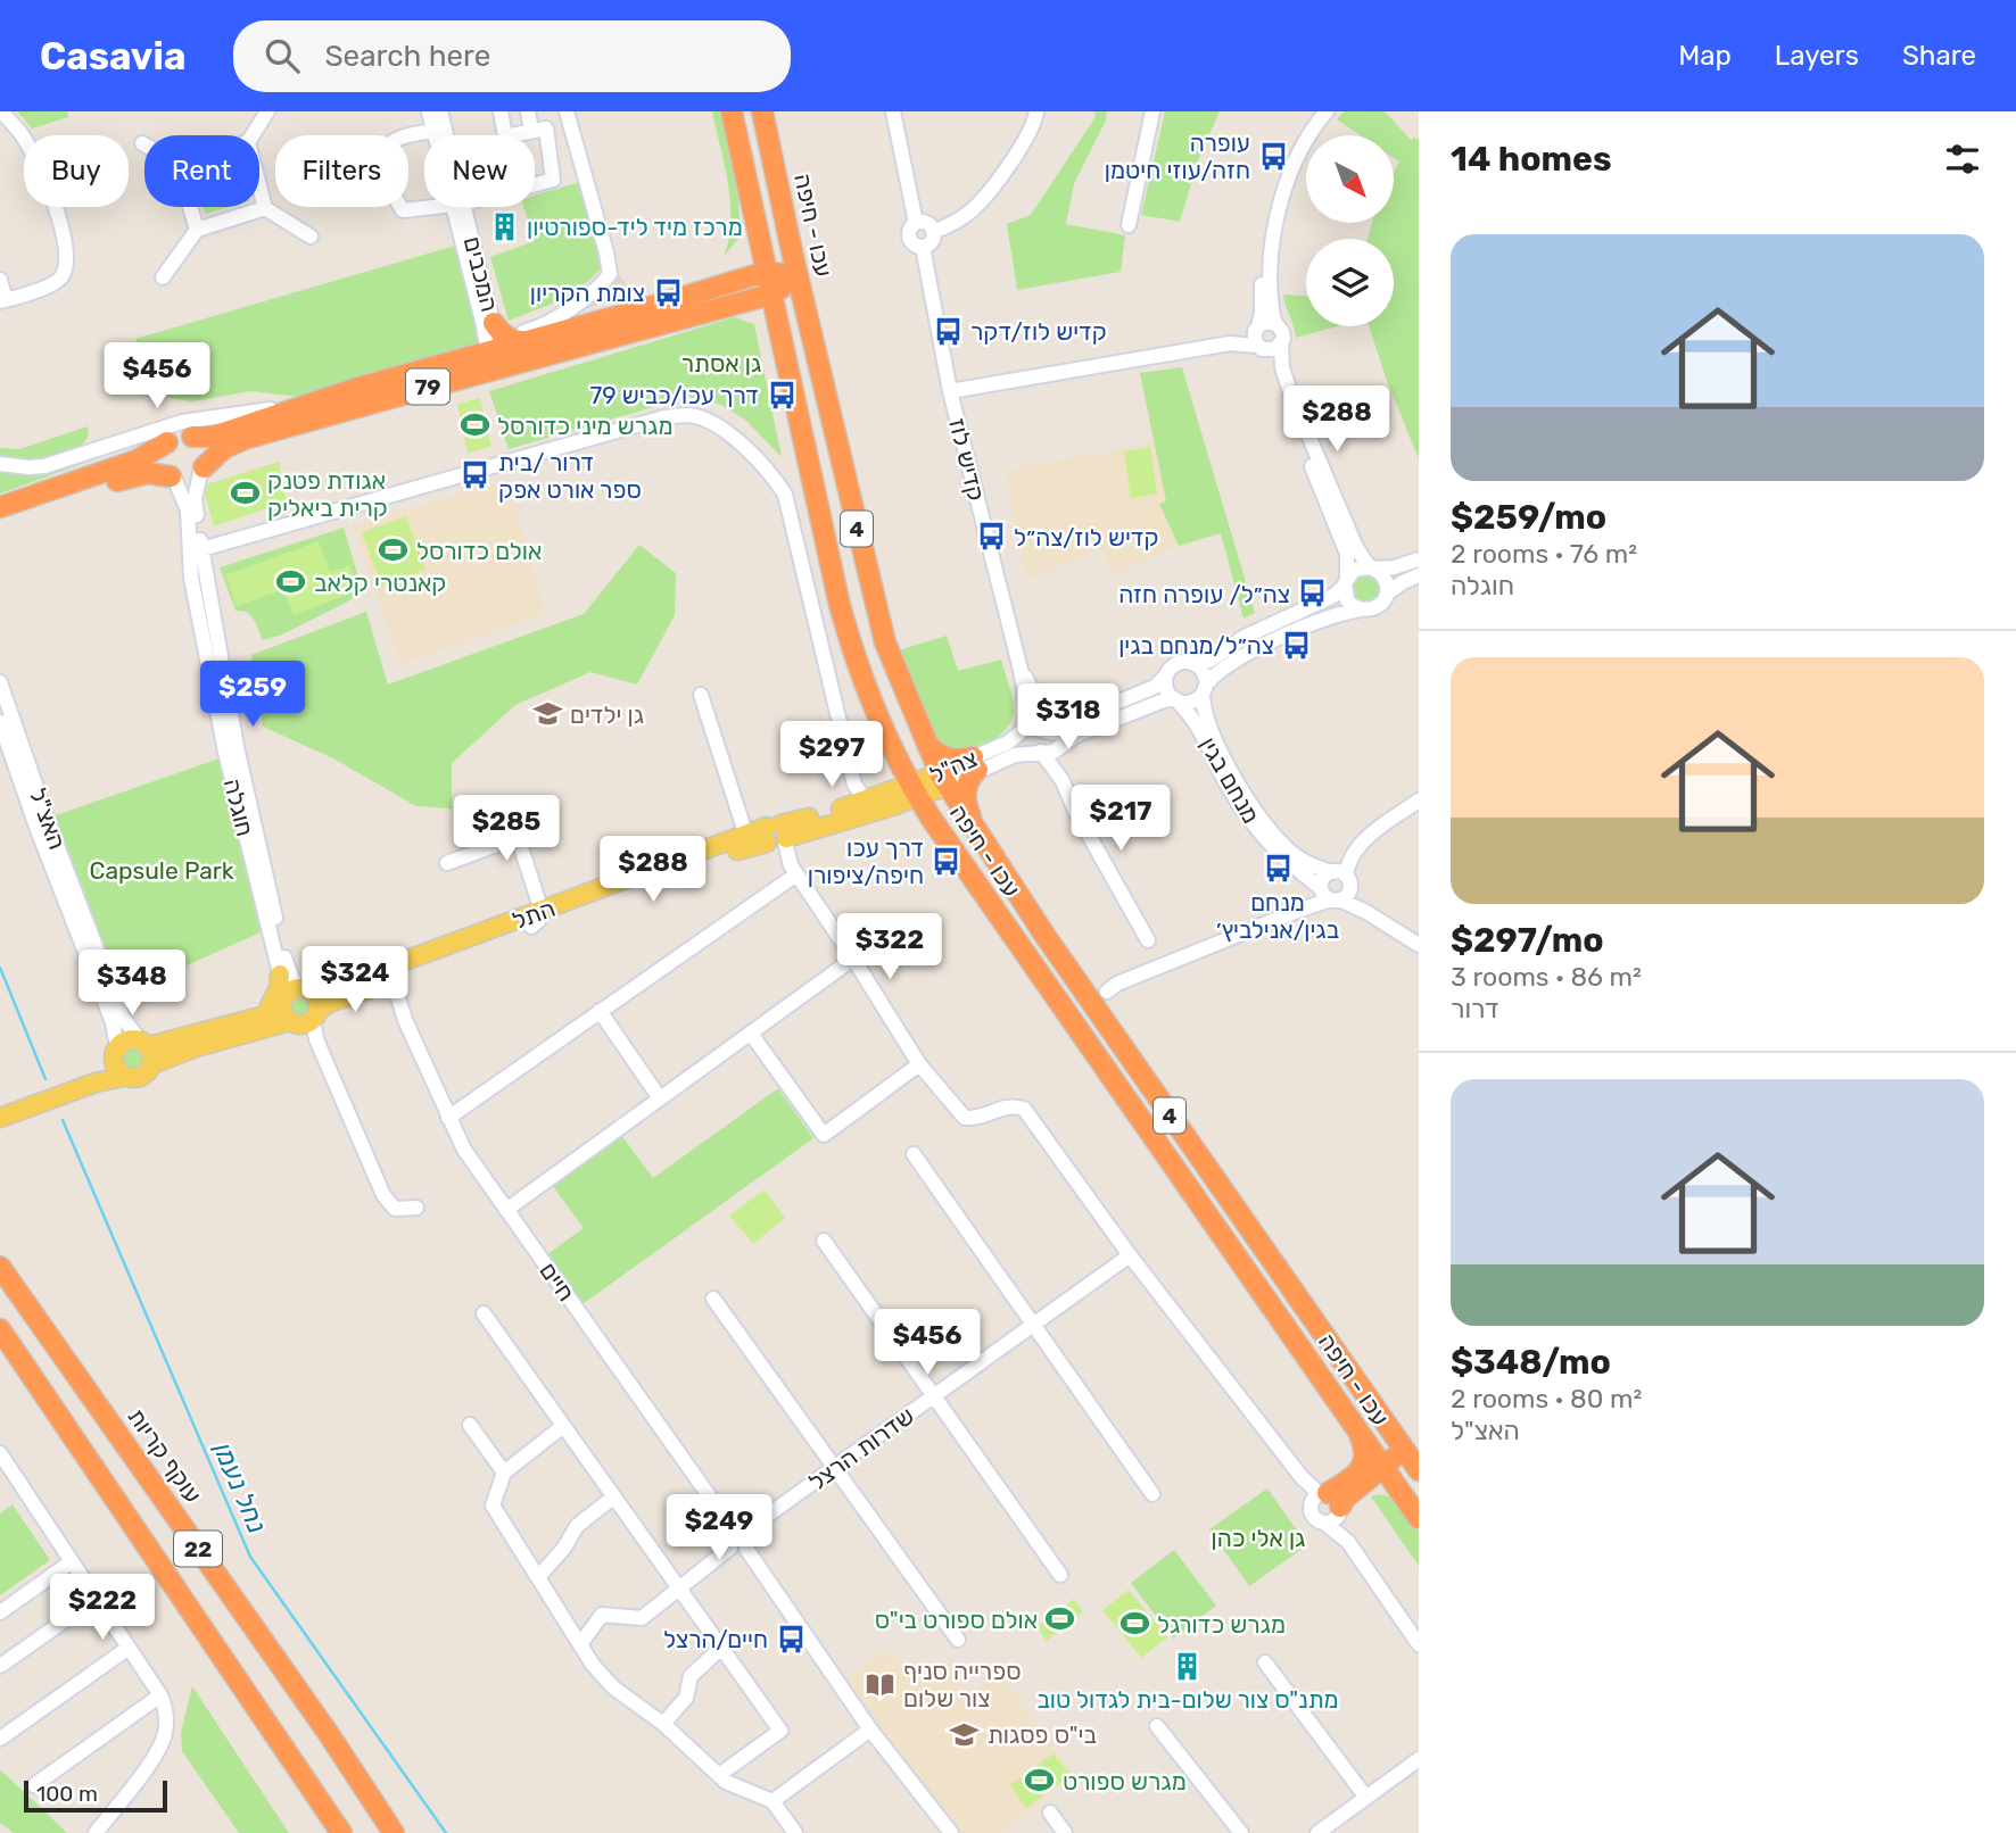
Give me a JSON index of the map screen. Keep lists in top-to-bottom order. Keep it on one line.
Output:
{"streets":{"highway":["עכו - חיפה","79","4","עוקף קריות","22"],"main road":["צה\"ל","התל"],"street":["המכבים","קדיש לוז","מנחם בגין","חוגלה","האצ\"ל","חיים","שדרות הרצל"]},"crossings":[["עכו - חיפה","79"],["עכו - חיפה","4"],["עכו - חיפה","צה\"ל"],["עכו - חיפה","התל"],["המכבים","79"],["79","4"],["79","חוגלה"],["קדיש לוז","צה\"ל"],["4","צה\"ל"],["4","התל"],["צה\"ל","מנחם בגין"],["צה\"ל","התל"],["חוגלה","התל"],["האצ\"ל","התל"],["התל","חיים"],["חיים","שדרות הרצל"]],"water":["נחל נעמן"],"parks":["גן אסתר","Capsule Park","גן אלי כהן"],"places":{"bus stop":["עופרה חזה/עוזי חיטמן","צומת הקריון","קדיש לוז/דקר","דרך עכו/כביש 79","דרור /בית ספר אורט אפק","קדיש לוז/צה״ל","צה״ל/ עופרה חזה","צה״ל/מנחם בגין","דרך עכו חיפה/ציפורן","מנחם בגין/אנילביץ׳","חיים/הרצל"],"building":["מרכז מיד ליד-ספורטיון","מתנ\"ס צור שלום-בית לגדול טוב"],"sports":["מגרש מיני כדורסל","אגודת פטנק קרית ביאליק","אולם כדורסל","קאנטרי קלאב","אולם ספורט בי\"ס","מגרש כדורגל","מגרש ספורט"],"school or university":["גן ילדים","בי\"ס פסגות"],"library":["ספרייה סניף צור שלום"]},"scale_bar":"100 m","north":"bottom right","page":{"header":"Casavia","search":"Search here","nav":["Map","Layers","Share"],"heading":"14 homes","chip":["Buy","Rent","Filters","New"],"list":[{"name":"$259/mo","note":"2 rooms · 76 m² · חוגלה"},{"name":"$297/mo","note":"3 rooms · 86 m² · דרור"},{"name":"$348/mo","note":"2 rooms · 80 m² · האצ\"ל"}],"price":["$456","$288","$259","$318","$297","$217","$285","$288","$322","$324","$348","$456","$249","$222"],"scale":"100 m"}}
